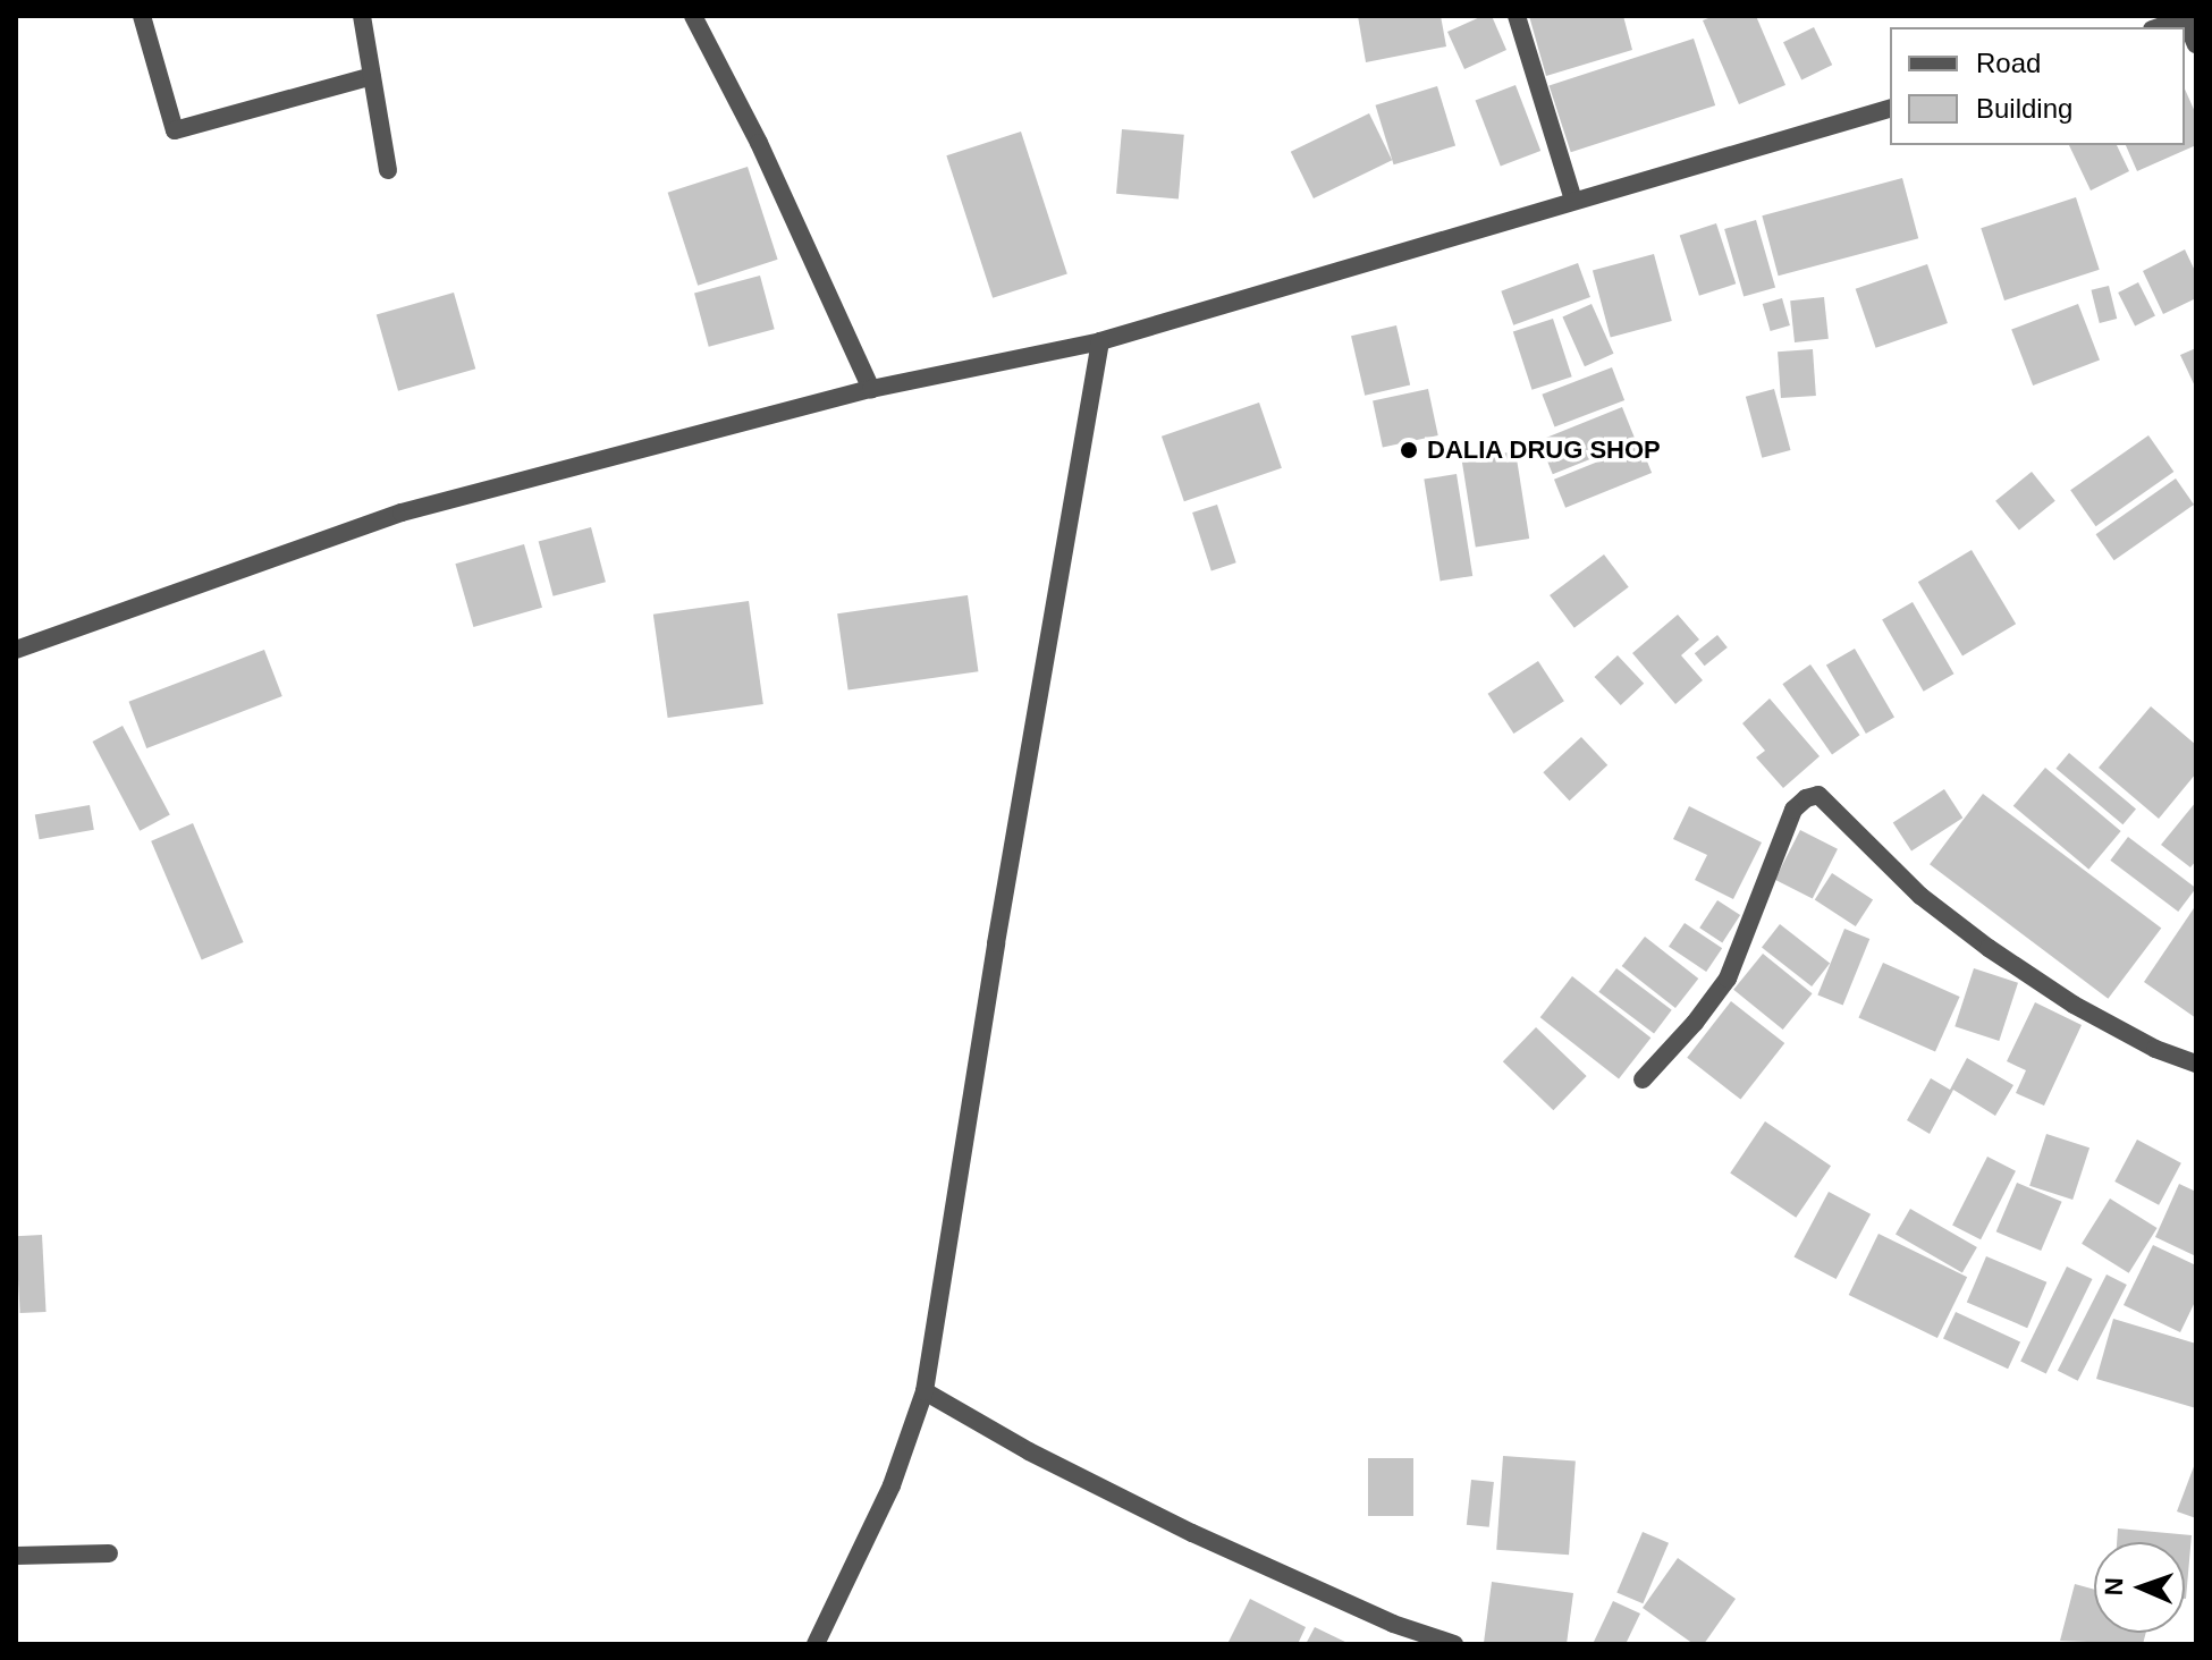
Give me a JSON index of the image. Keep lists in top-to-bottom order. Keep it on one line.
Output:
{"places":["DALIA DRUG SHOP"],"legend":["Road","Building"],"north":"left"}
